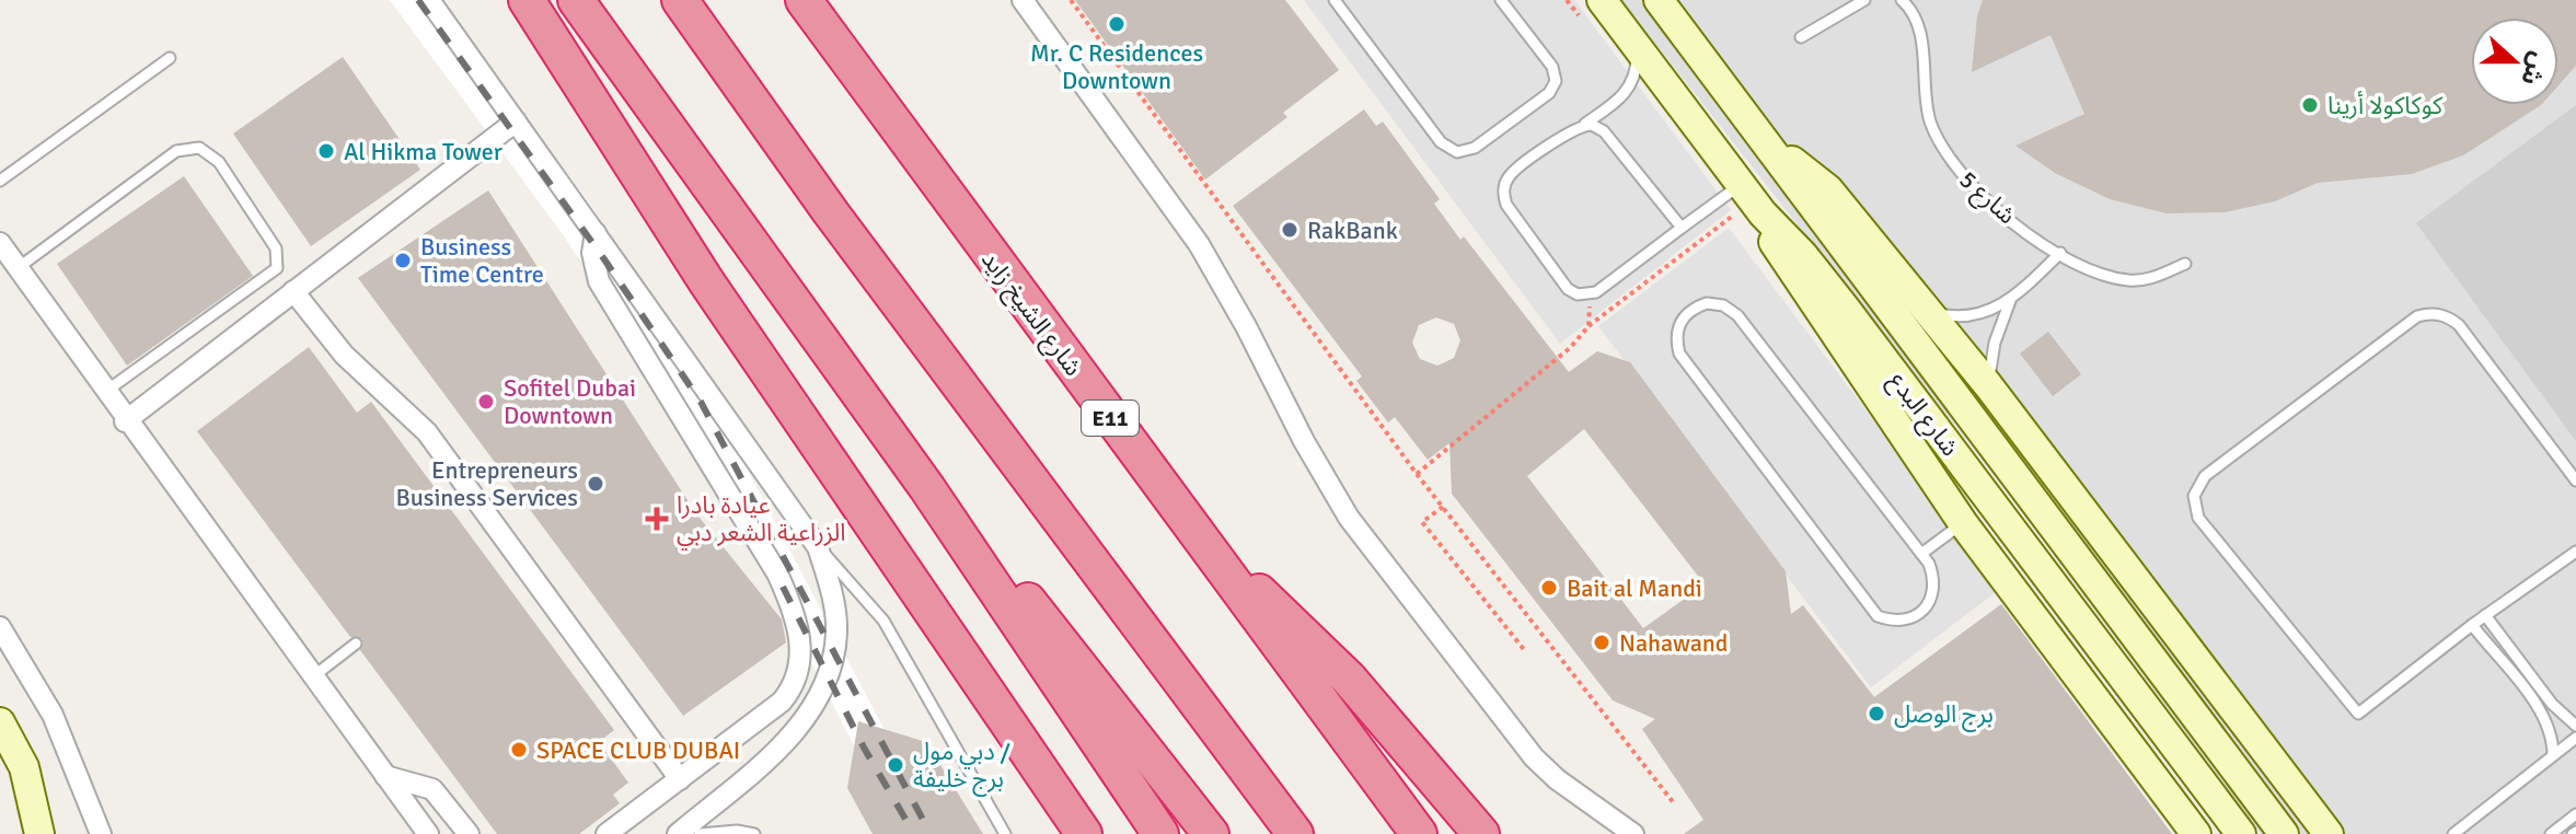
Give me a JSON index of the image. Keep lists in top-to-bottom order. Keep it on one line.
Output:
{"streets":{"highway":["شارع الشيخ زايد","E11"],"main road":["شارع البدع"],"lane":["شارع 5"]},"places":{"other":["Mr. C Residences Downtown","كوكاكولا أرينا","Al Hikma Tower","RakBank","Business Time Centre","Sofitel Dubai Downtown","Entrepreneurs Business Services","Bait al Mandi","Nahawand","برج الوصل","SPACE CLUB DUBAI","دبي مول / برج خليفة"],"health":["عيادة بادرا الزراعية الشعر دبي"]},"north":"right"}
